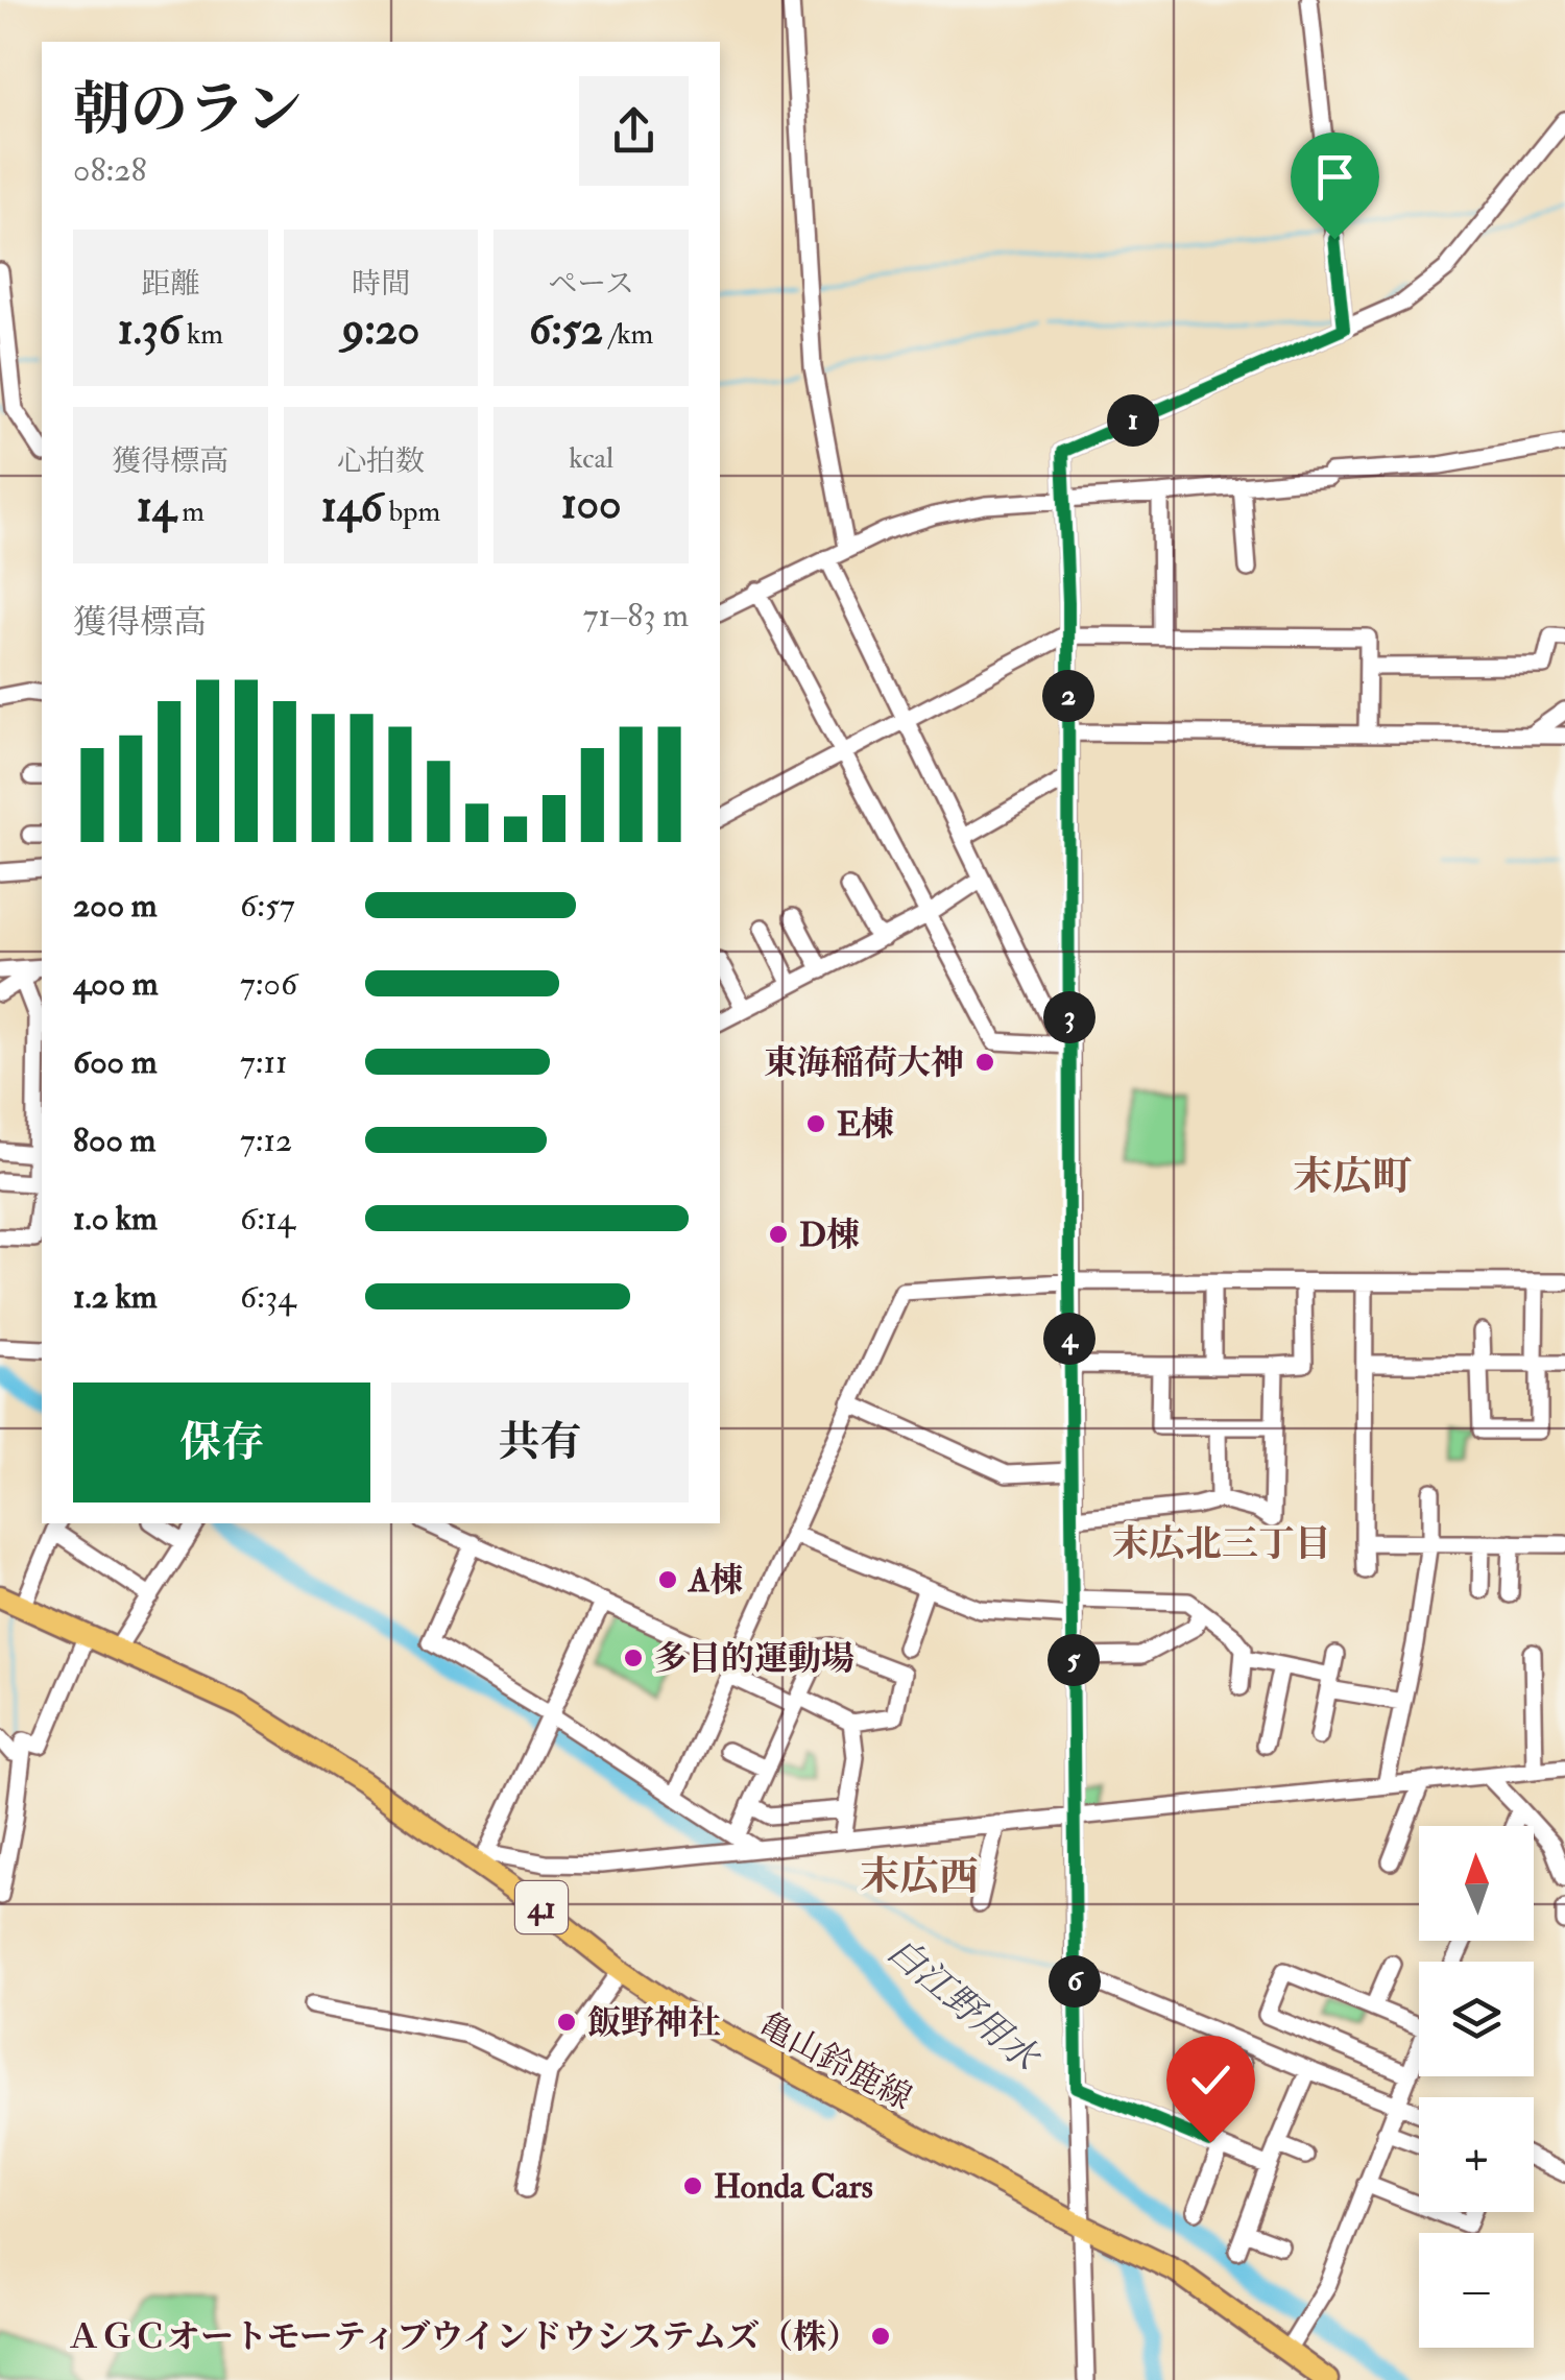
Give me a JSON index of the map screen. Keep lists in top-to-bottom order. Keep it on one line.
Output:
{"streets":{"main road":["41","亀山鈴鹿線"]},"districts":["末広町","末広北三丁目","末広西"],"water":["白江野用水"],"places":["東海稲荷大神","E棟","D棟","A棟","多目的運動場","飯野神社","Honda Cars","ＡＧＣオートモーティブウインドウシステムズ（株）"],"north":"top","page":{"heading":["朝のラン","08:28"],"stats":[["距離","1.36 km"],["時間","9:20"],["ペース","6:52 /km"],["獲得標高","14 m"],["心拍数","146 bpm"],["kcal","100"]],"pins":["1","2","3","4","5","6"],"chart":["獲得標高","71–83 m"],"list":[{"name":"200 m","note":"6:57"},{"name":"400 m","note":"7:06"},{"name":"600 m","note":"7:11"},{"name":"800 m","note":"7:12"},{"name":"1.0 km","note":"6:14"},{"name":"1.2 km","note":"6:34"}],"buttons":["保存","共有"],"map_buttons":["+","−"]}}
